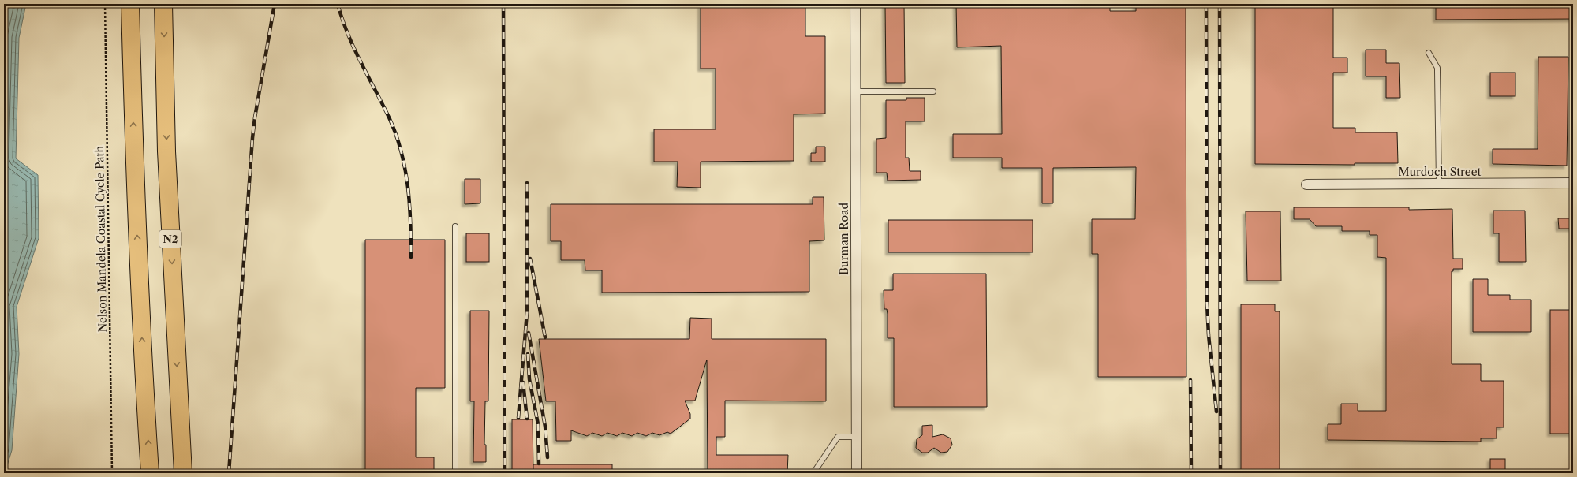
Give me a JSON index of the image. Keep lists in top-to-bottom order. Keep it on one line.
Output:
{"streets":{"highway":["N2"],"street":["Murdoch Street","Burman Road"],"path":["Nelson Mandela Coastal Cycle Path"]}}
